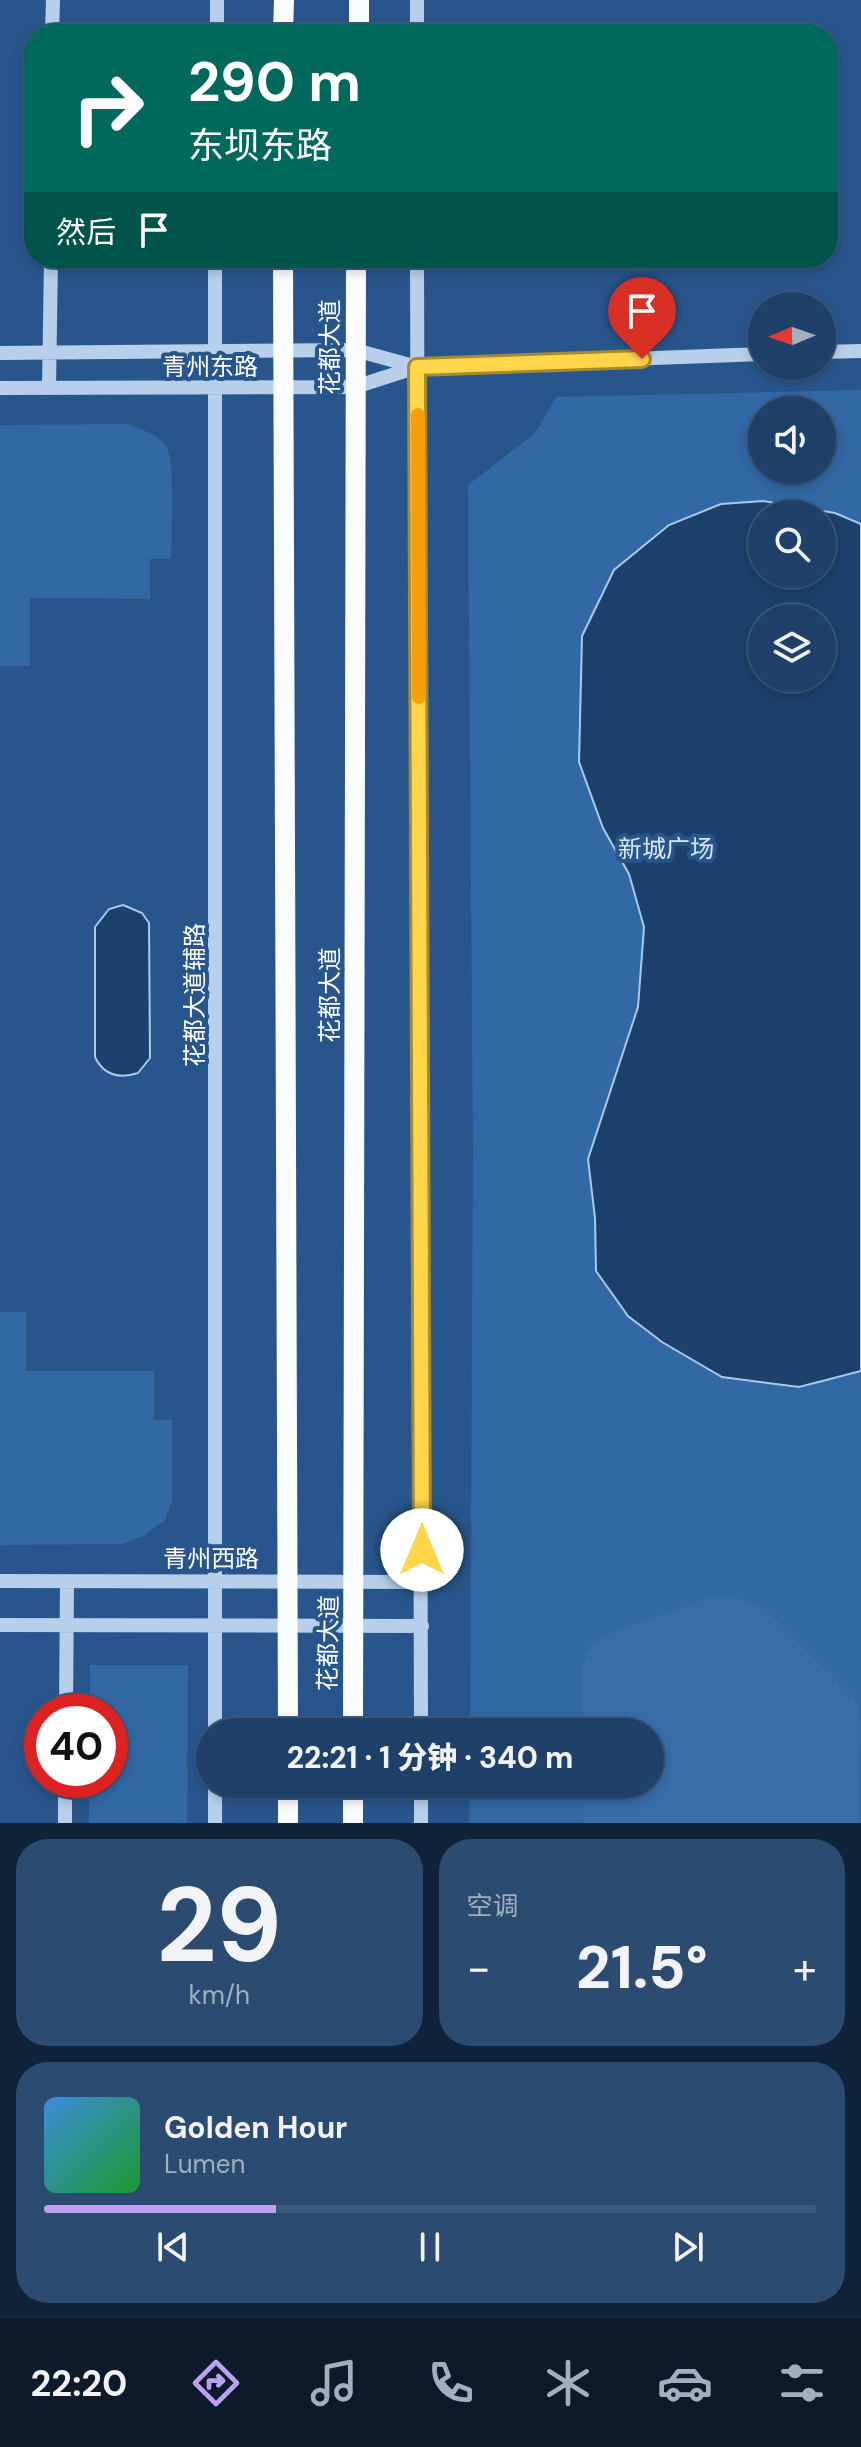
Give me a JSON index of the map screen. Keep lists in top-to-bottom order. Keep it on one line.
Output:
{"streets":{"main road":["花都大道"],"street":["青州东路","花都大道辅路","青州西路"]},"crossings":[["花都大道","青州东路"],["花都大道","青州西路"],["青州东路","花都大道辅路"],["花都大道辅路","青州西路"]],"parks":["新城广场"],"north":"left","page":{"turn":["290 m","东坝东路"],"then":"然后","limit":"40","trip":"22:21 · 1 分钟 · 340 m","tile":[["29","km/h"],"空调"],"heat":["−","21.5°","+"],"song":["Golden Hour","Lumen"],"tabs":"22:20"}}
